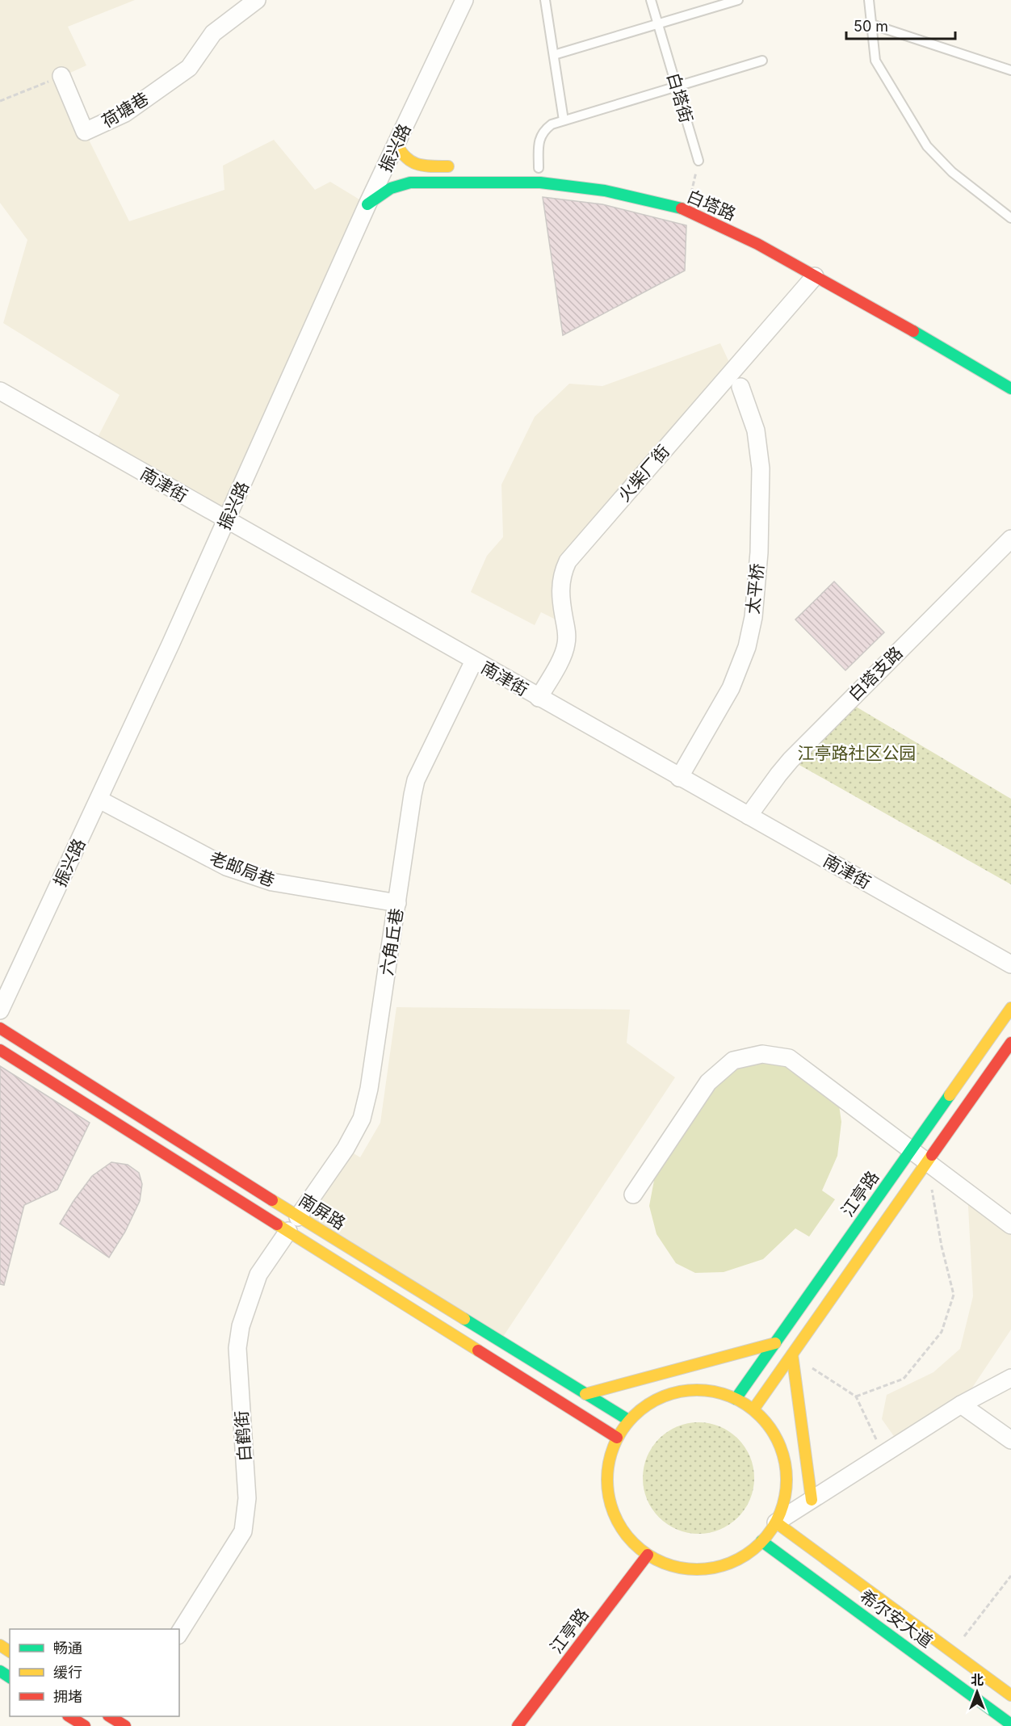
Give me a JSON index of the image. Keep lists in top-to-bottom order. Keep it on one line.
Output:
{"streets":{"main road":["白塔路","江亭路","南屏路","希尔安大道"],"street":["荷塘巷","振兴路","火柴厂街","南津街","太平桥","白塔支路","老邮局巷","六角丘巷","白鹤街"],"lane":["白塔街"]},"crossings":[["振兴路","白塔路"],["振兴路","南津街"],["振兴路","老邮局巷"],["白塔路","火柴厂街"],["火柴厂街","南津街"],["南津街","太平桥"],["南津街","白塔支路"],["南津街","六角丘巷"],["老邮局巷","六角丘巷"],["六角丘巷","南屏路"],["六角丘巷","白鹤街"],["南屏路","白鹤街"]],"parks":["江亭路社区公园"],"legend":["畅通","缓行","拥堵"],"scale_bar":"50 m","north":"top"}
